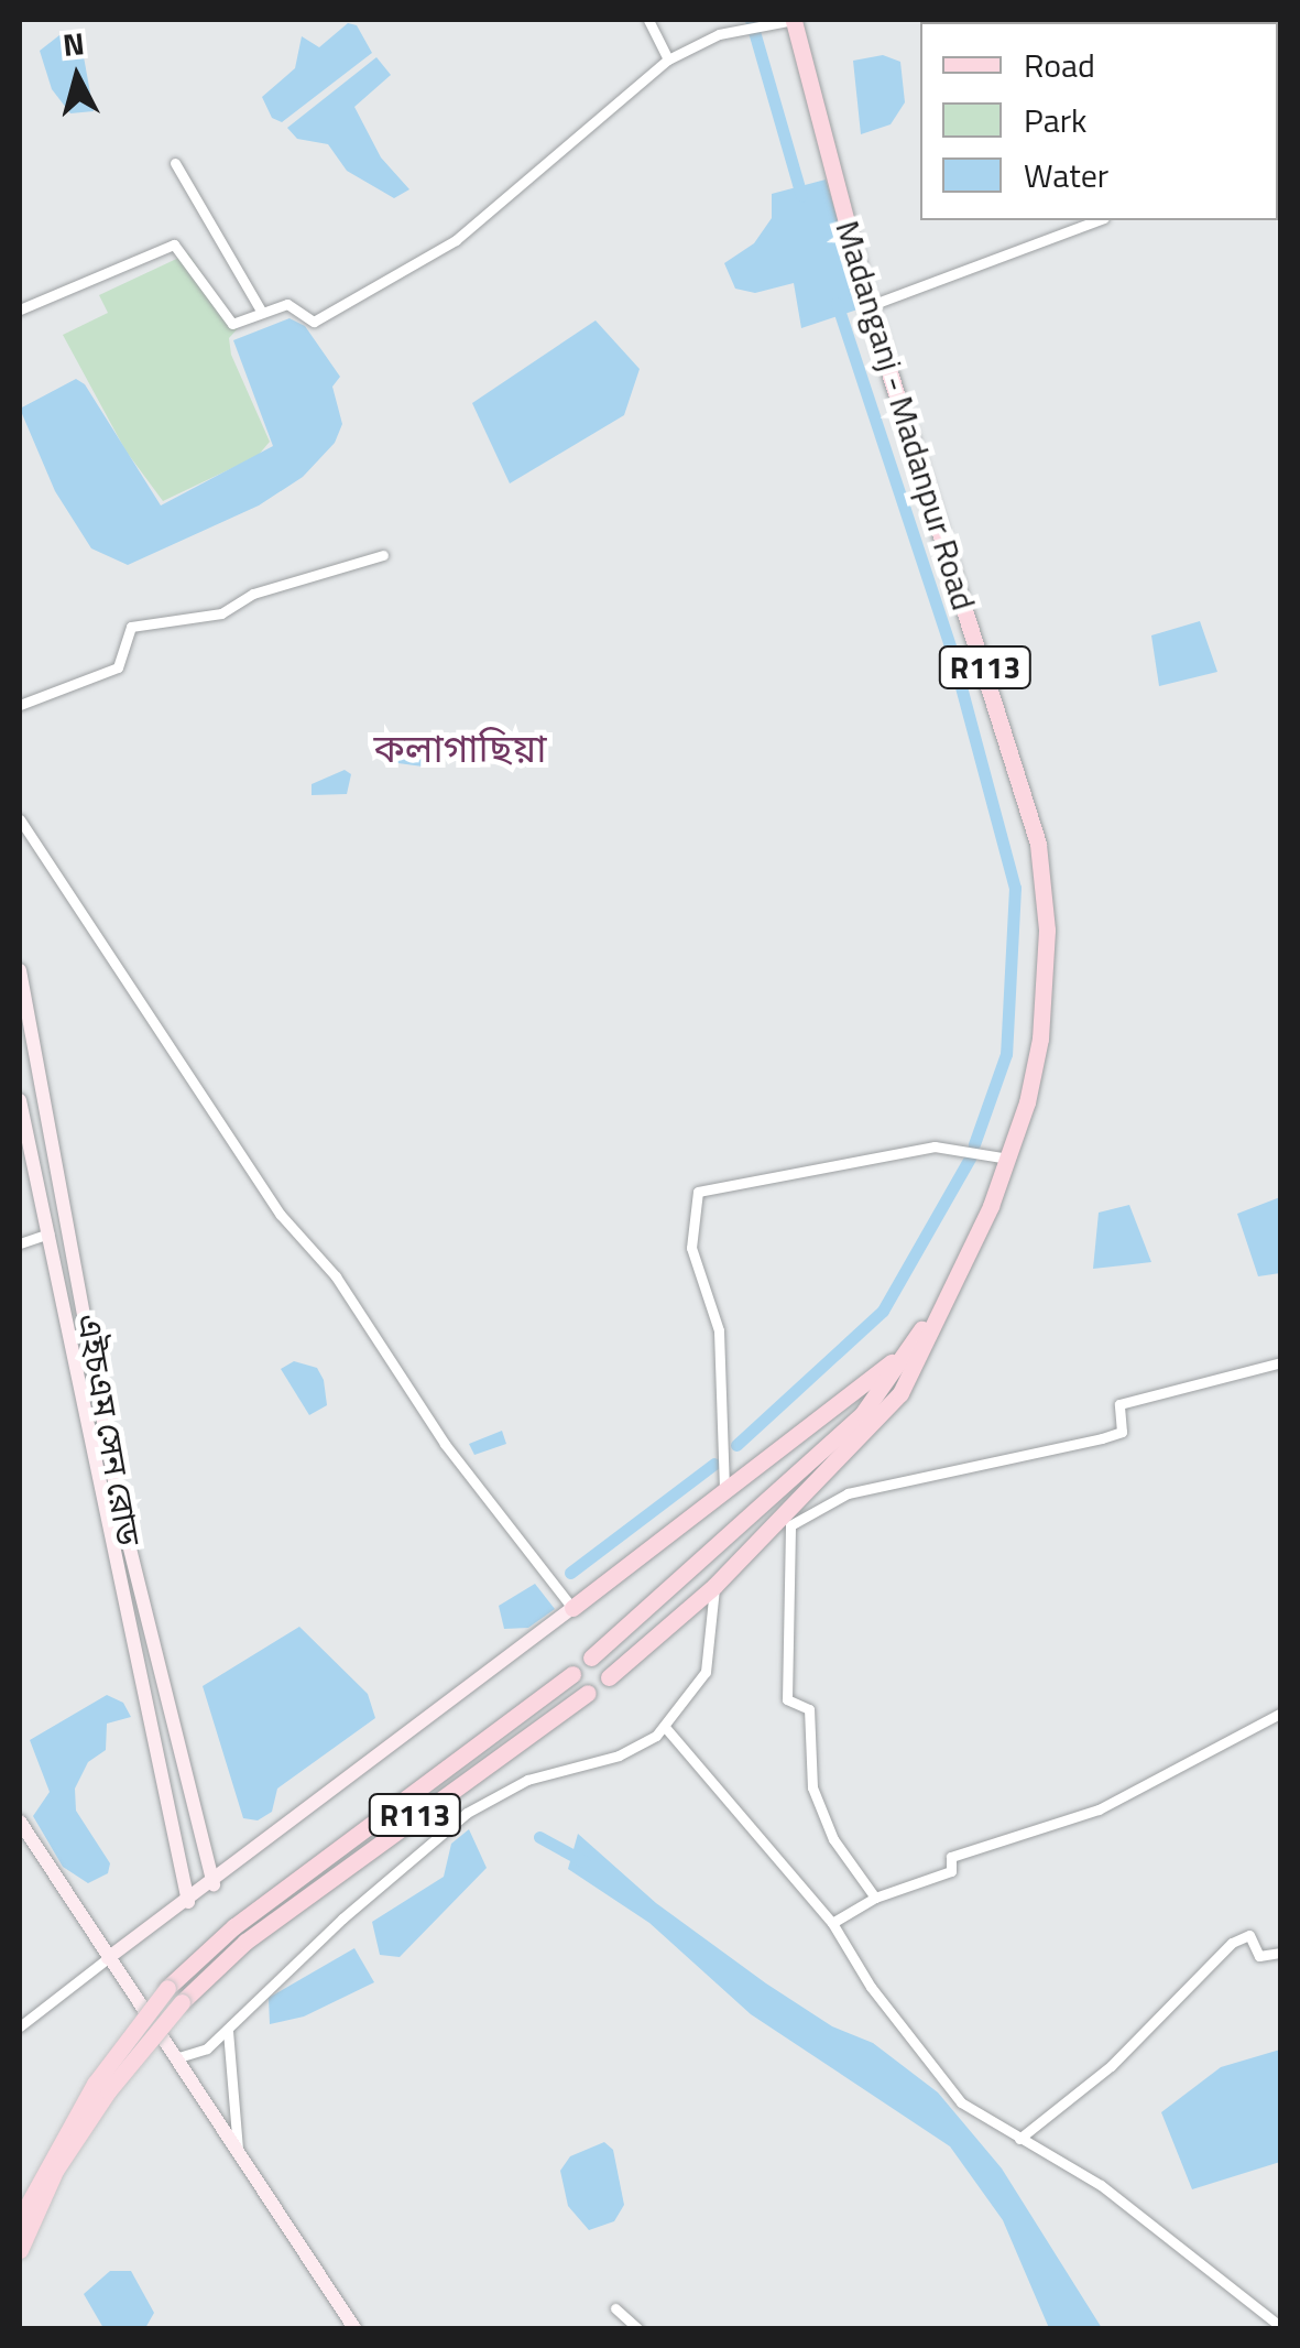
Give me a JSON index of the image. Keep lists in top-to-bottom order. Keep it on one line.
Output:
{"streets":{"main road":["Madanganj - Madanpur Road","R113","এইচএম সেন রোড"]},"districts":["কলাগাছিয়া"],"legend":["Road","Park","Water"],"north":"top"}
